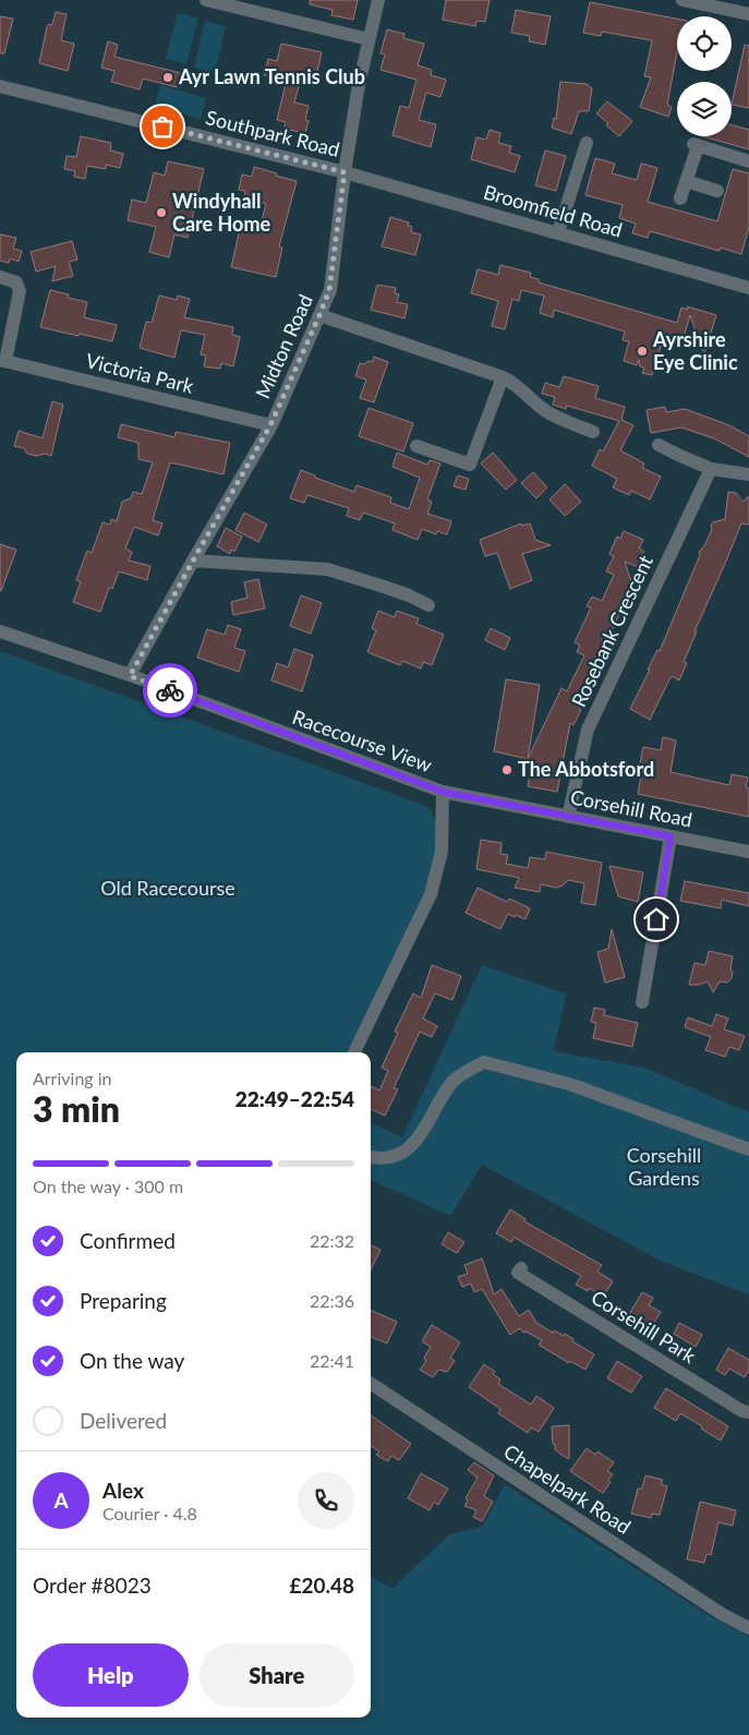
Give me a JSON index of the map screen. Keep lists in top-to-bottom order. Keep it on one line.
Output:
{"streets":{"street":["Southpark Road","Broomfield Road","Midton Road","Victoria Park","Rosebank Crescent","Racecourse View","Corsehill Road","Corsehill Park","Chapelpark Road"]},"crossings":[["Southpark Road","Broomfield Road"],["Southpark Road","Midton Road"],["Broomfield Road","Midton Road"],["Midton Road","Victoria Park"],["Midton Road","Racecourse View"],["Rosebank Crescent","Corsehill Road"],["Racecourse View","Corsehill Road"]],"parks":["Old Racecourse","Corsehill Gardens"],"places":["Ayr Lawn Tennis Club","Windyhall Care Home","Ayrshire Eye Clinic","The Abbotsford"],"page":{"heading":["3 min","Arriving in","22:49–22:54"],"panel":["Alex","Courier · 4.8","Order #8023","£20.48"],"bar":"On the way · 300 m","list":[["Confirmed","22:32"],["Preparing","22:36"],["On the way","22:41"],"Delivered"],"round":"A","buttons":["Help","Share"]}}
